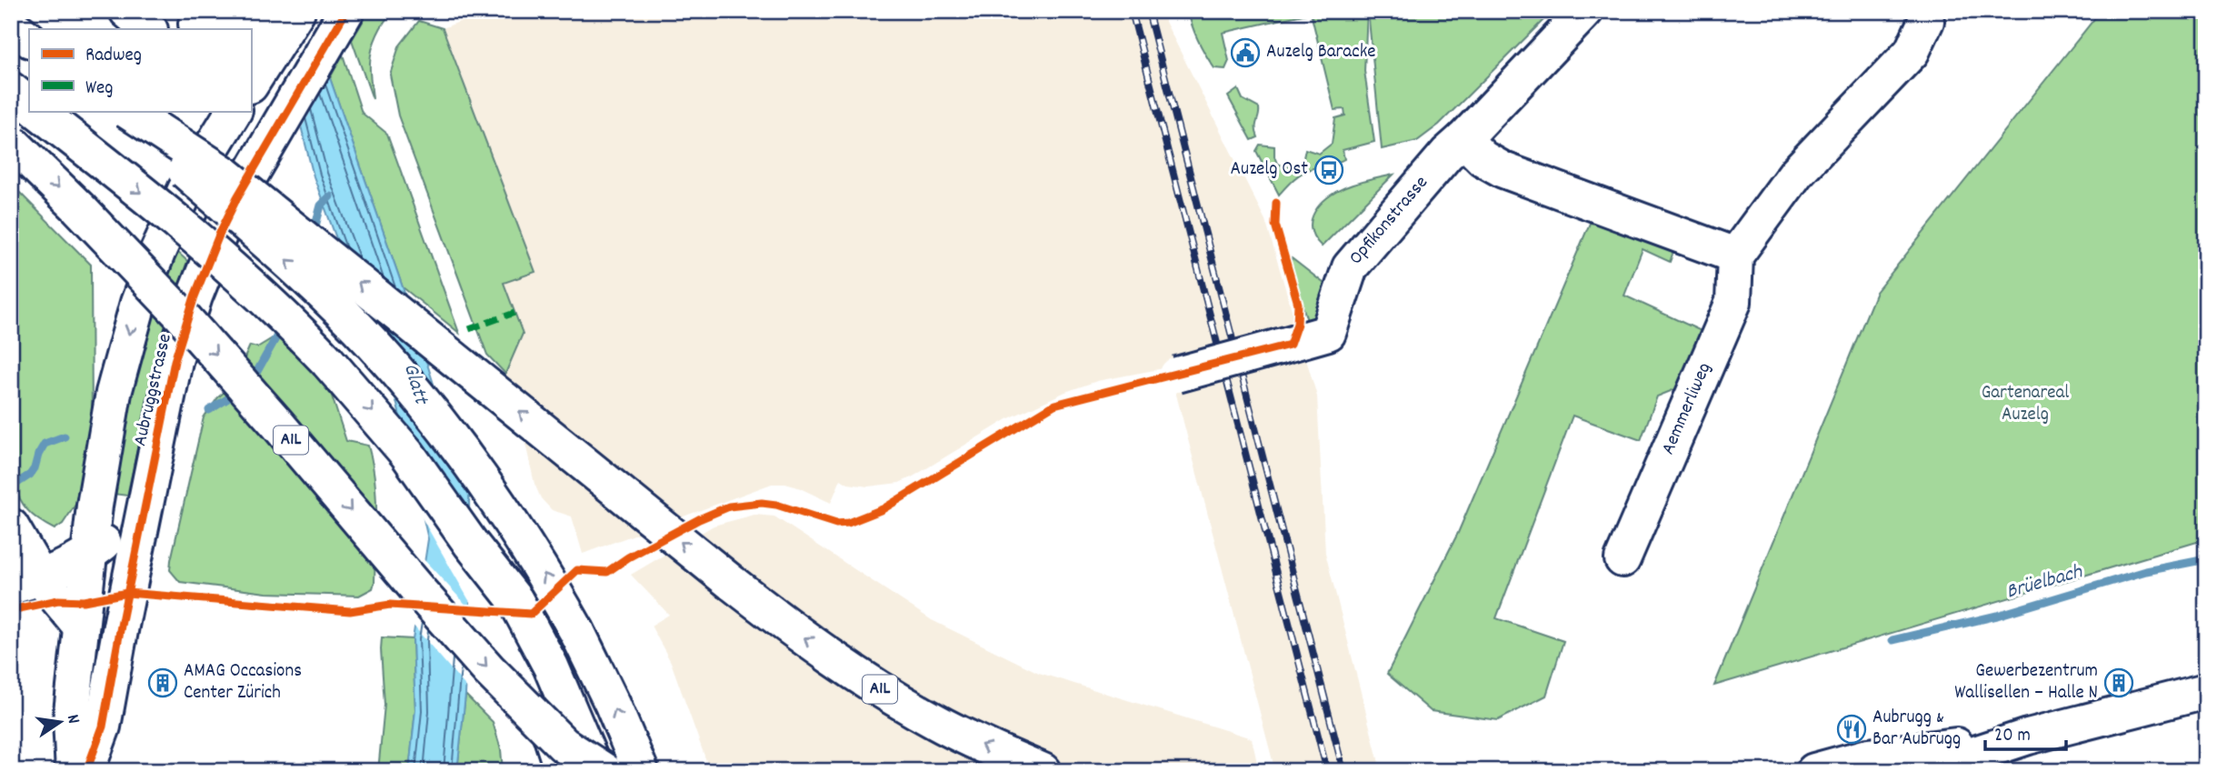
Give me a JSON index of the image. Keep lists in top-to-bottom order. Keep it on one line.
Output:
{"streets":{"main road":["Opfikonstrasse","Aubruggstrasse","Aemmerliweg","A1L"]},"water":["Glatt","Brüelbach"],"parks":["Gartenareal Auzelg"],"places":{"public building":["Auzelg Baracke"],"bus stop":["Auzelg Ost"],"building":["AMAG Occasions Center Zürich","Gewerbezentrum Wallisellen – Halle N"],"restaurant":["Aubrugg & Bar Aubrugg"]},"legend":["Radweg","Weg"],"scale_bar":"20 m","north":"right"}
